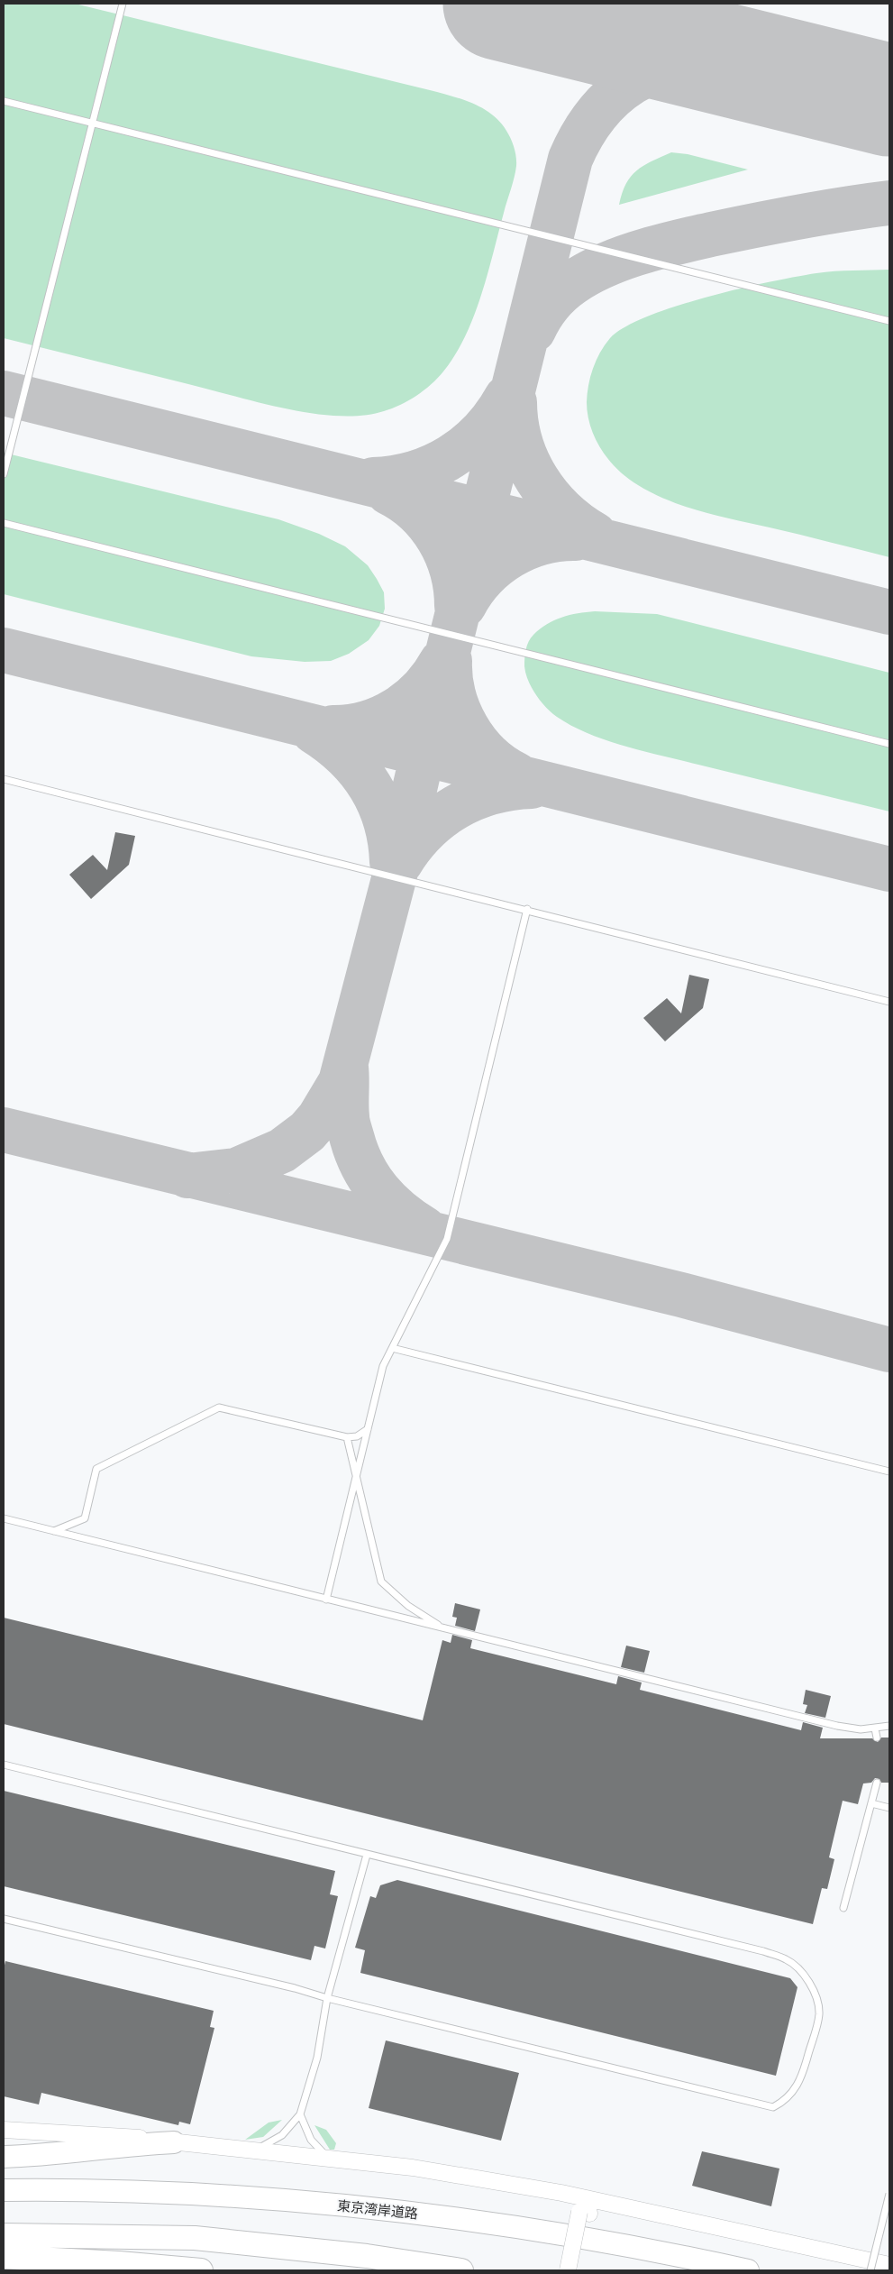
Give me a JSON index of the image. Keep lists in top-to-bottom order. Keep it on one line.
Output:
{"streets":{"highway":["東京湾岸道路"]}}
